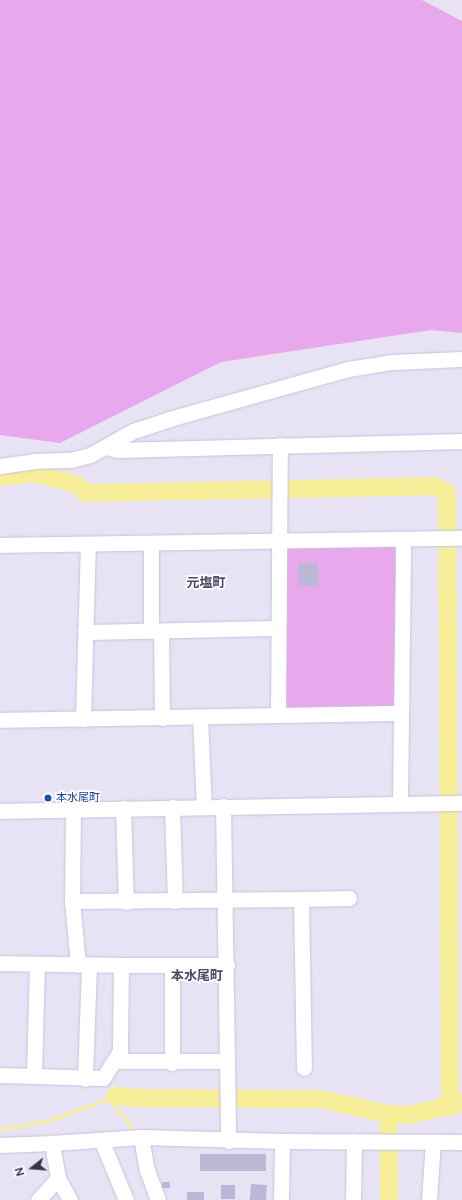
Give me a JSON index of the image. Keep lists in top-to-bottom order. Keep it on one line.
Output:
{"districts":["元塩町","本水尾町"],"places":["本水尾町"],"north":"left"}
